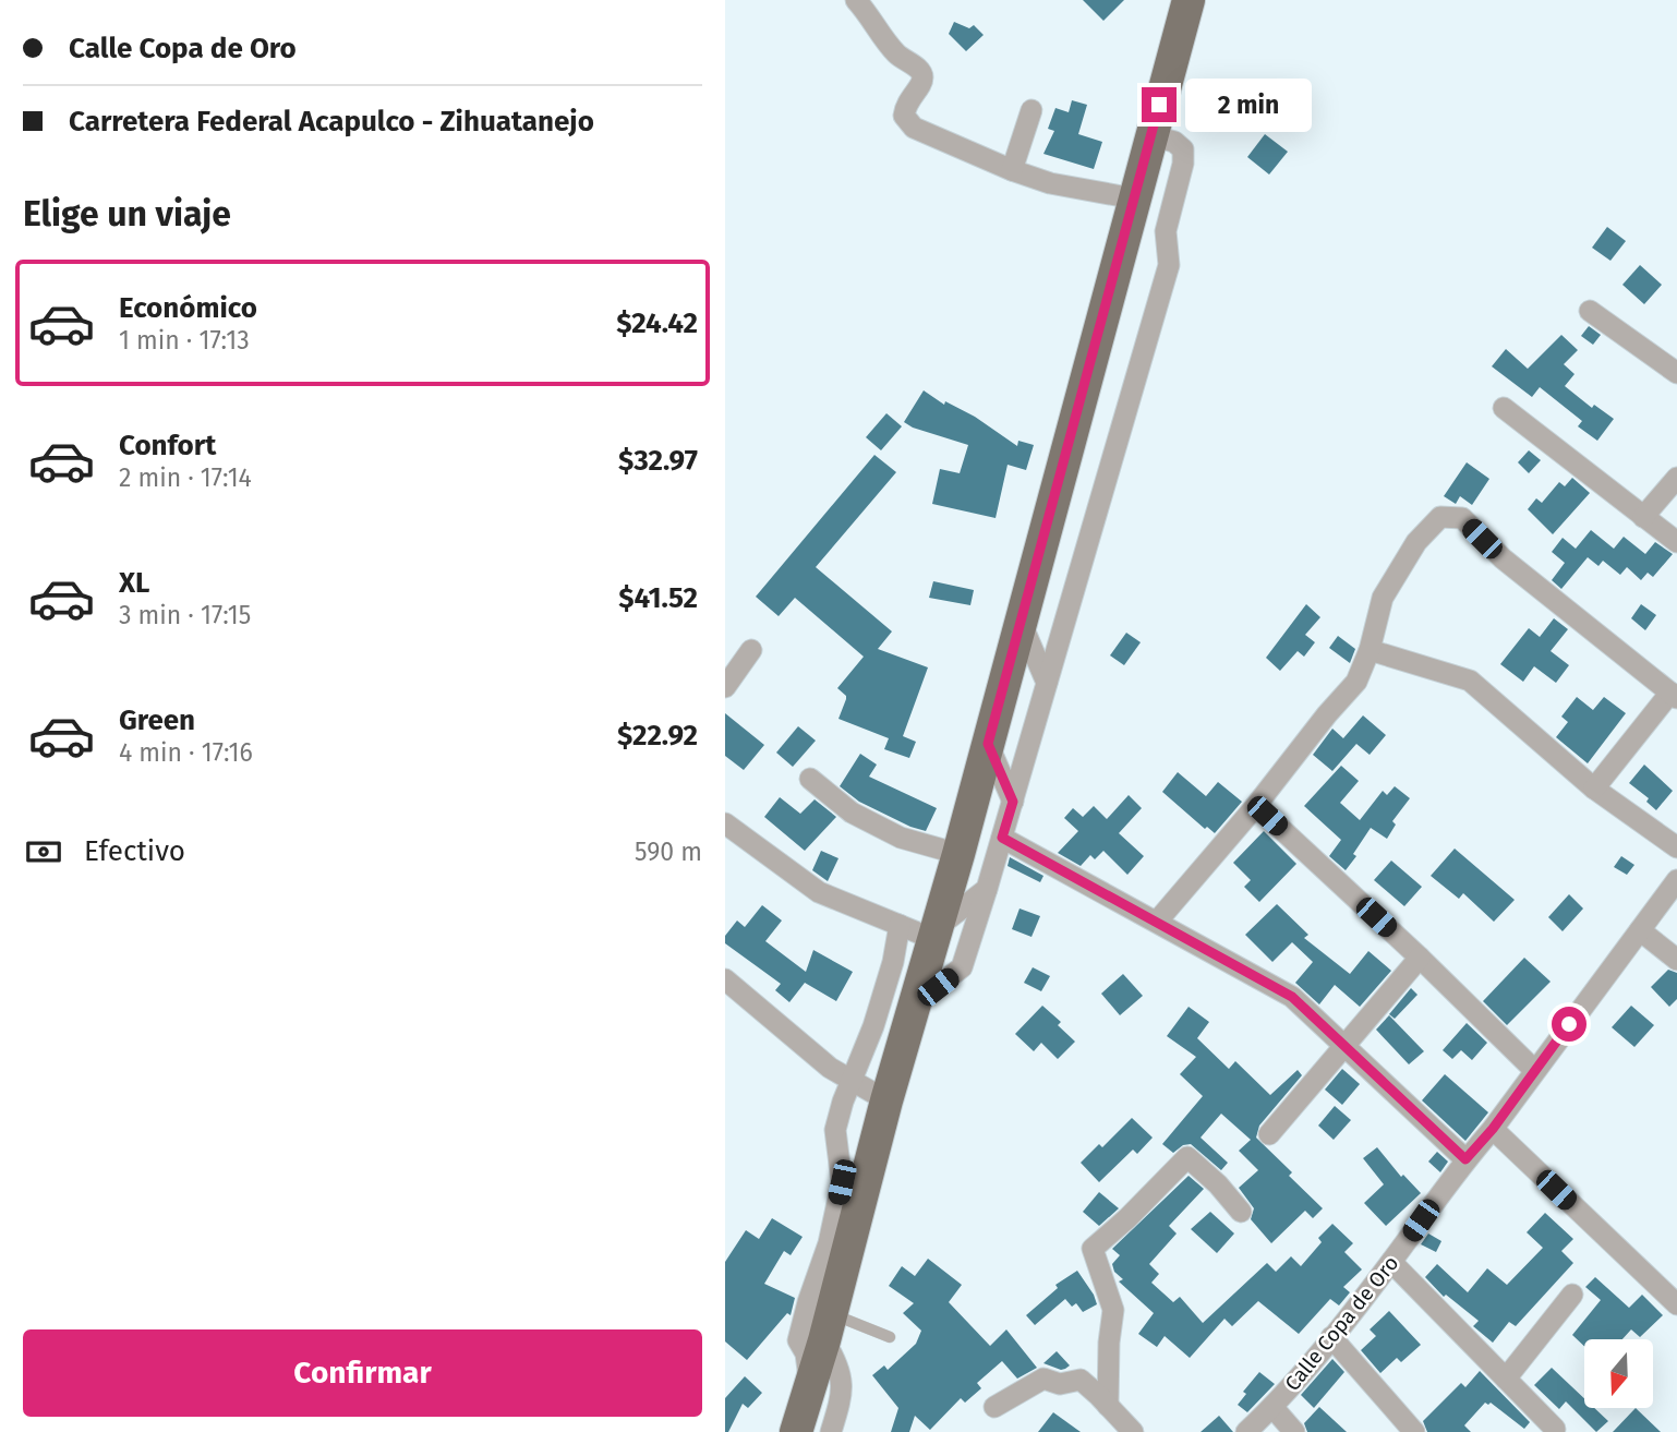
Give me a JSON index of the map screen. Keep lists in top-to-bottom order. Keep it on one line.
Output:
{"streets":{"street":["Calle Copa de Oro"]},"north":"bottom","page":{"banner":["Calle Copa de Oro","Carretera Federal Acapulco - Zihuatanejo"],"bubble":"2 min","heading":"Elige un viaje","list":[{"name":"Económico","note":"1 min · 17:13","value":"$24.42"},{"name":"Confort","note":"2 min · 17:14","value":"$32.97"},{"name":"XL","note":"3 min · 17:15","value":"$41.52"},{"name":"Green","note":"4 min · 17:16","value":"$22.92"}],"pay":["Efectivo","590 m"],"buttons":"Confirmar"}}
